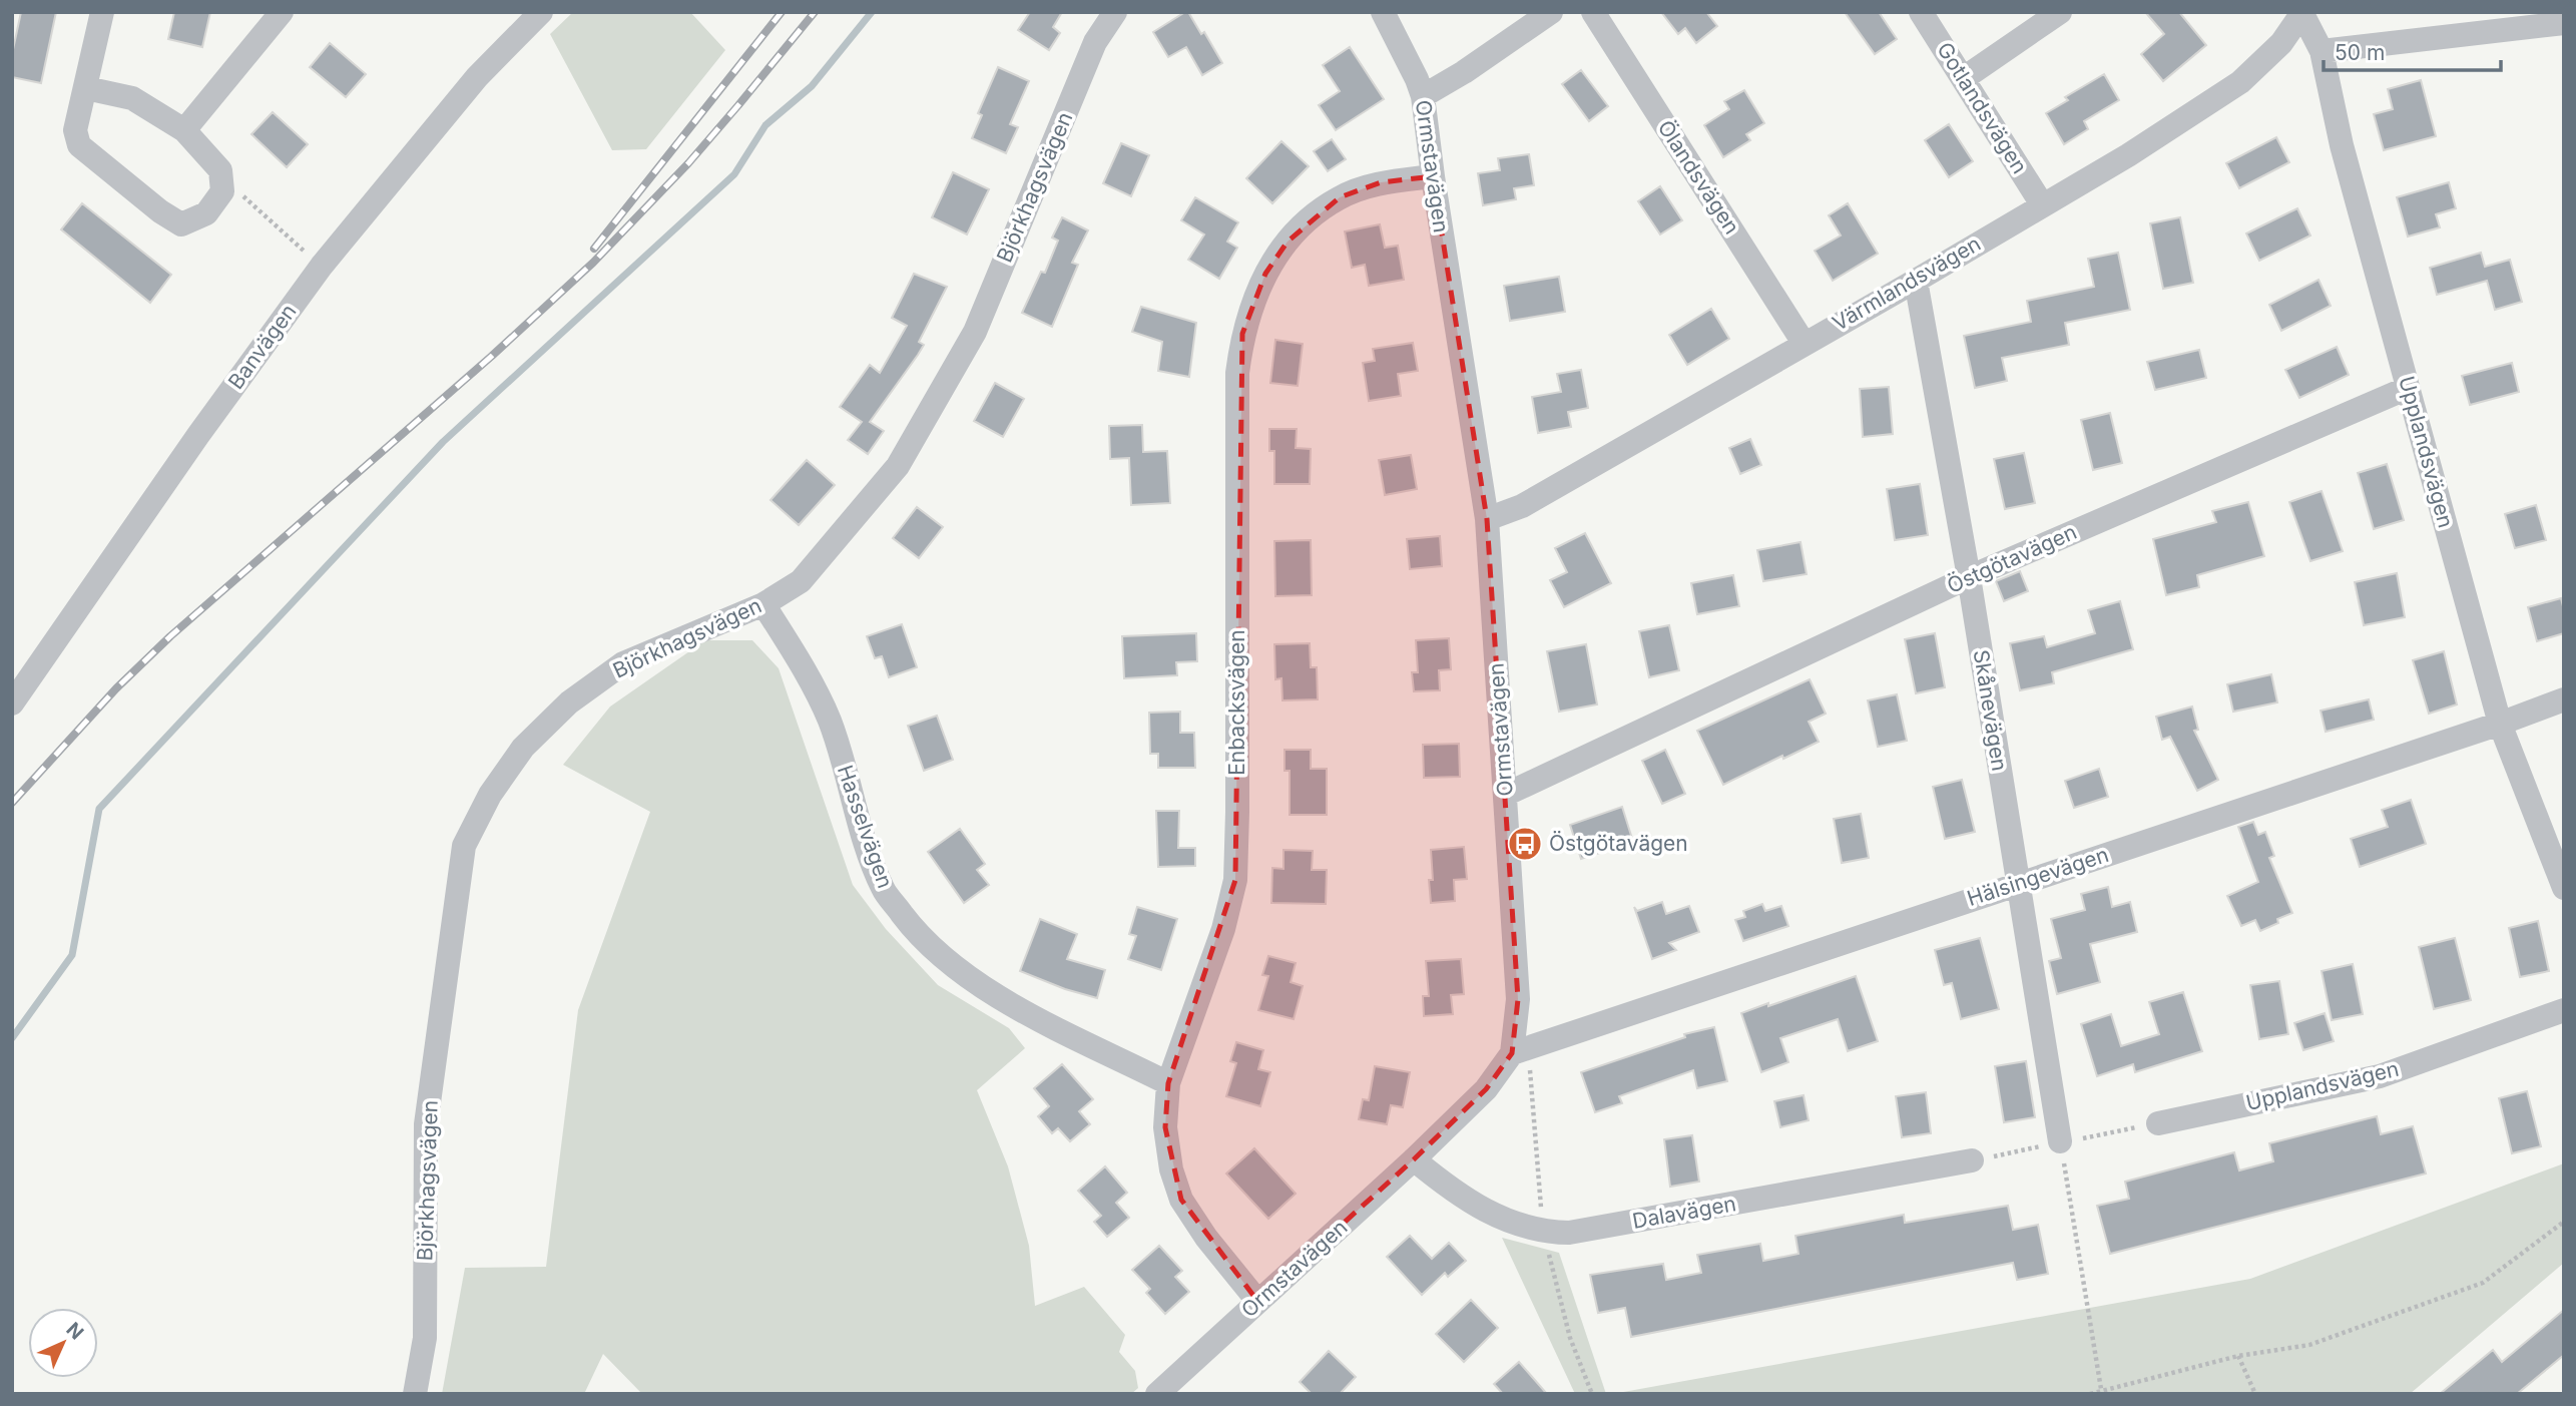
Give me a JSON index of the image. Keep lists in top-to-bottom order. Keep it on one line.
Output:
{"streets":{"street":["Gotlandsvägen","Ormstavägen","Ölandsvägen","Björkhagsvägen","Värmlandsvägen","Banvägen","Upplandsvägen","Östgötavägen","Enbacksvägen","Skånevägen","Hasselvägen","Hälsingevägen","Dalavägen"]},"crossings":[["Gotlandsvägen","Värmlandsvägen"],["Ormstavägen","Värmlandsvägen"],["Ormstavägen","Östgötavägen"],["Ormstavägen","Enbacksvägen"],["Ormstavägen","Hälsingevägen"],["Ormstavägen","Dalavägen"],["Ölandsvägen","Värmlandsvägen"],["Björkhagsvägen","Hasselvägen"],["Värmlandsvägen","Upplandsvägen"],["Värmlandsvägen","Skånevägen"],["Upplandsvägen","Östgötavägen"],["Upplandsvägen","Hälsingevägen"],["Östgötavägen","Skånevägen"],["Enbacksvägen","Hasselvägen"],["Skånevägen","Hälsingevägen"]],"places":{"bus stop":["Östgötavägen"]},"scale_bar":"50 m","north":"top right"}
